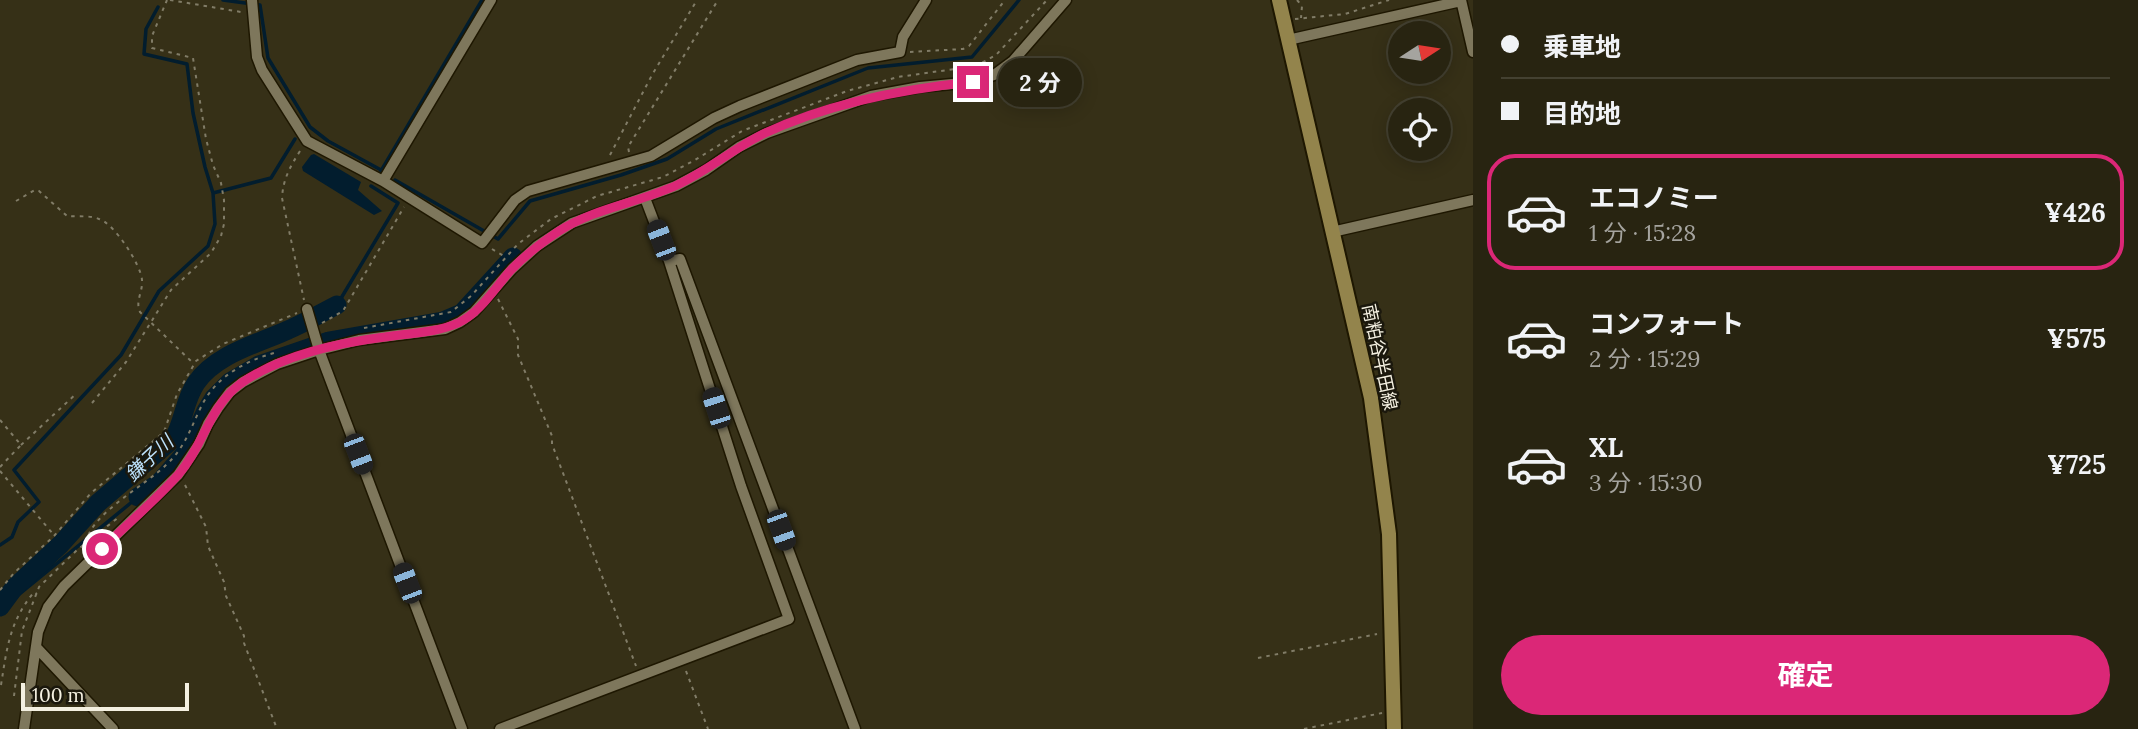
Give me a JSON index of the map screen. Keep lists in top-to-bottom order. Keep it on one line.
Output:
{"streets":{"main road":["南粕谷半田線"]},"water":["鎌子川"],"scale_bar":"100 m","north":"right","page":{"banner":["乗車地","目的地"],"bubble":"2 分","list":[{"name":"エコノミー","note":"1 分 · 15:28","value":"¥426"},{"name":"コンフォート","note":"2 分 · 15:29","value":"¥575"},{"name":"XL","note":"3 分 · 15:30","value":"¥725"}],"buttons":"確定","scale":"100 m"}}
